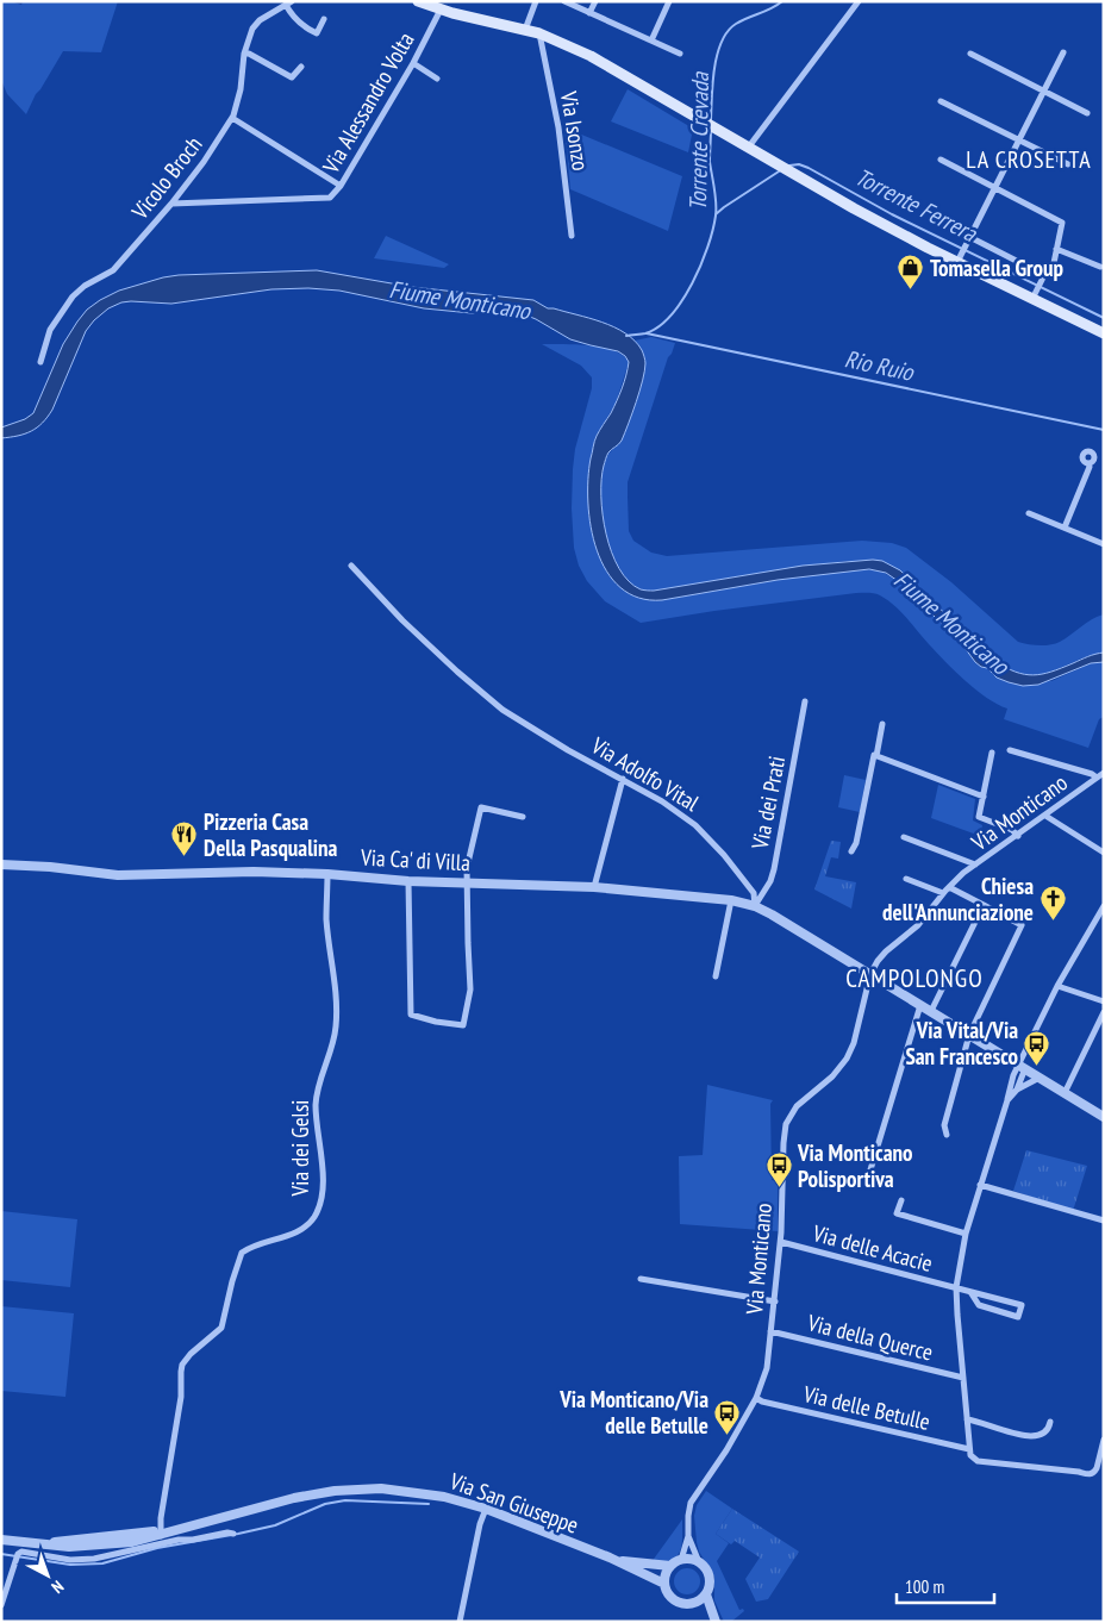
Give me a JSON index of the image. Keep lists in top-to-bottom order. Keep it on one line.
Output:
{"streets":{"street":["Via Alessandro Volta","Via Isonzo","Vicolo Broch","Via Adolfo Vital","Via dei Prati","Via Monticano","Via Ca' di Villa","Via dei Gelsi","Via delle Acacie","Via della Querce","Via delle Betulle","Via San Giuseppe"]},"crossings":[["Via Alessandro Volta","Vicolo Broch"],["Via Adolfo Vital","Via dei Prati"],["Via Adolfo Vital","Via Ca' di Villa"],["Via dei Prati","Via Ca' di Villa"],["Via Monticano","Via delle Acacie"],["Via Monticano","Via della Querce"],["Via Monticano","Via delle Betulle"],["Via Monticano","Via San Giuseppe"],["Via Ca' di Villa","Via dei Gelsi"],["Via dei Gelsi","Via San Giuseppe"]],"districts":["LA CROSETTA","CAMPOLONGO"],"water":["Torrente Crevada","Torrente Ferrera","Fiume Monticano","Rio Ruio"],"places":{"shop":["Tomasella Group"],"restaurant":["Pizzeria Casa Della Pasqualina"],"church":["Chiesa dell'Annunciazione"],"bus stop":["Via Vital/Via San Francesco","Via Monticano Polisportiva","Via Monticano/Via delle Betulle"]},"scale_bar":"100 m","north":"bottom right"}
